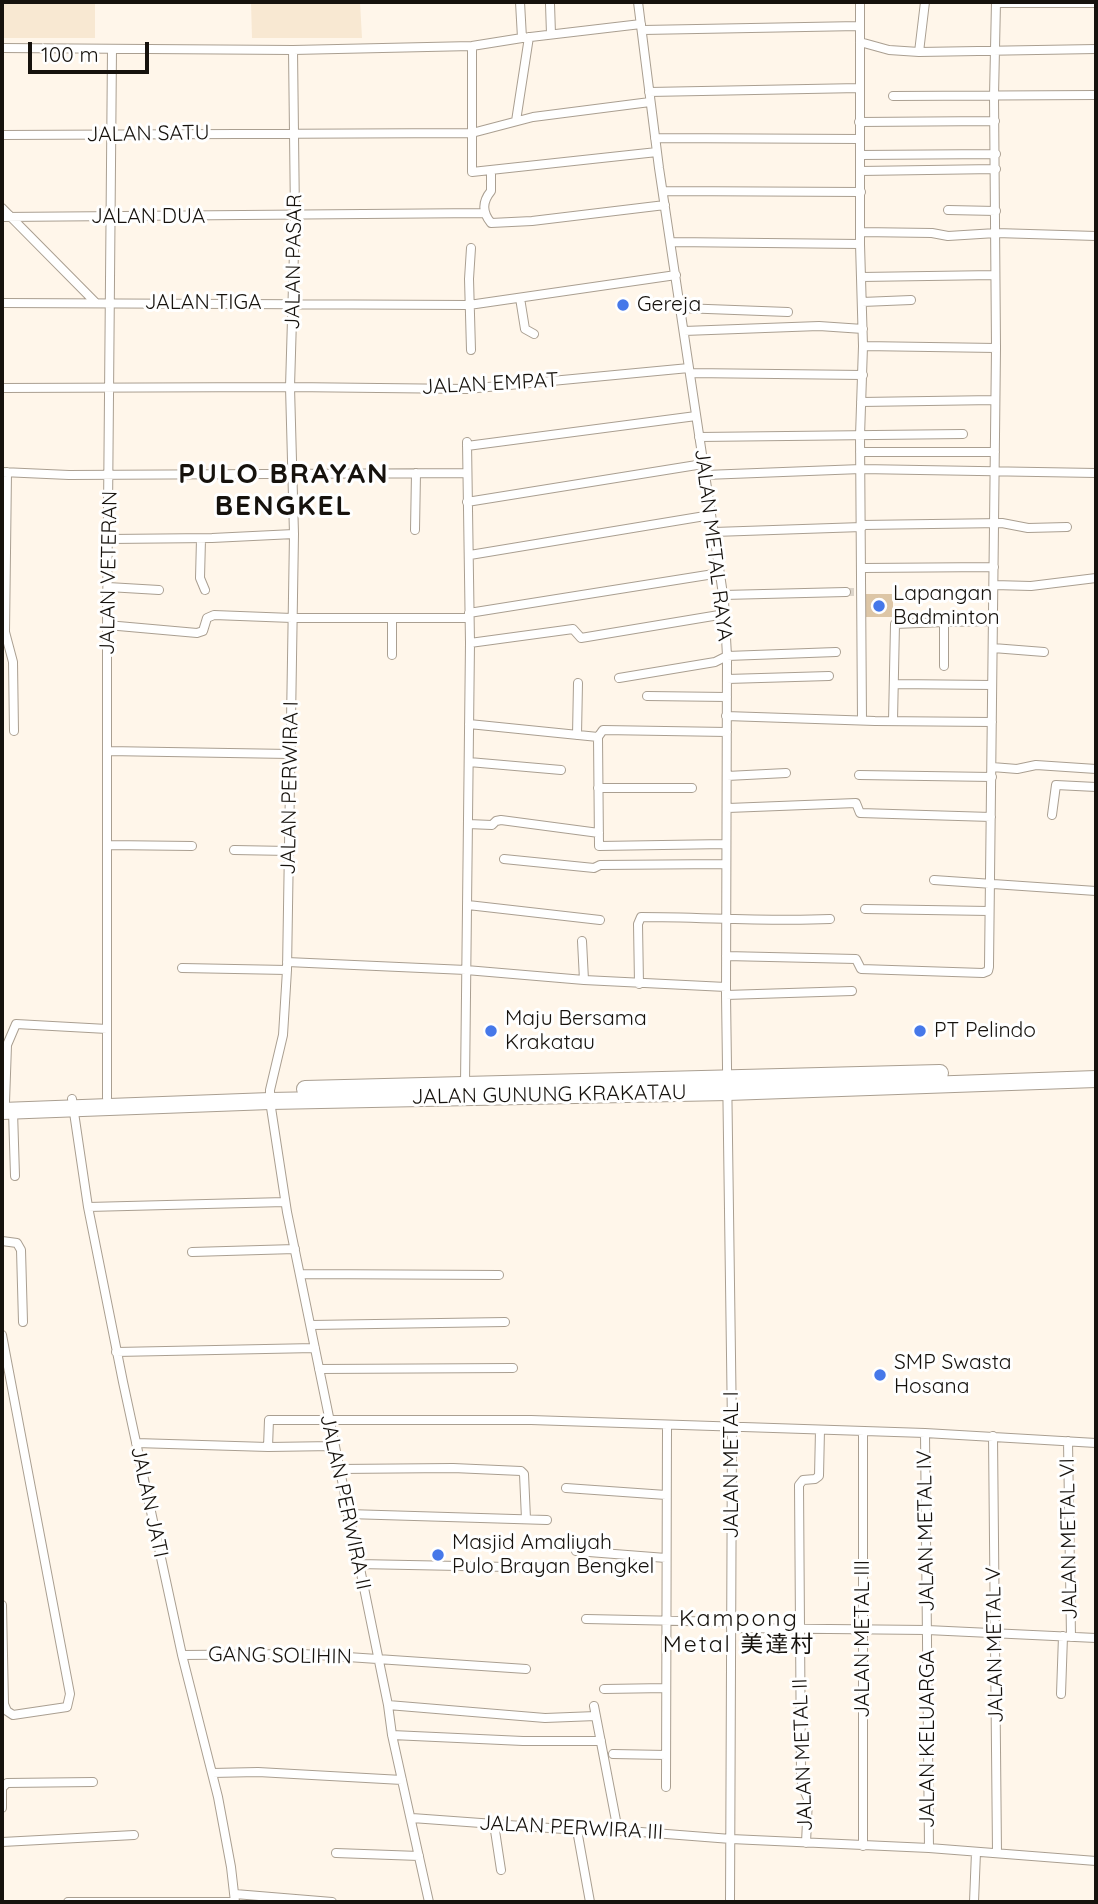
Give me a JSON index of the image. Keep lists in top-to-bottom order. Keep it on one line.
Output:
{"streets":{"highway":["JALAN GUNUNG KRAKATAU"],"street":["JALAN SATU","JALAN DUA","JALAN PASAR","JALAN TIGA","JALAN EMPAT","JALAN METAL RAYA","JALAN VETERAN","JALAN PERWIRA I","JALAN METAL I","JALAN JATI","JALAN PERWIRA II","JALAN METAL IV","JALAN METAL VI","JALAN METAL III","JALAN METAL V","GANG SOLIHIN","JALAN KELUARGA","JALAN METAL II","JALAN PERWIRA III"]},"crossings":[["JALAN SATU","JALAN PASAR"],["JALAN SATU","JALAN METAL RAYA"],["JALAN SATU","JALAN VETERAN"],["JALAN DUA","JALAN PASAR"],["JALAN DUA","JALAN METAL RAYA"],["JALAN DUA","JALAN VETERAN"],["JALAN PASAR","JALAN TIGA"],["JALAN PASAR","JALAN EMPAT"],["JALAN PASAR","JALAN PERWIRA I"],["JALAN TIGA","JALAN METAL RAYA"],["JALAN TIGA","JALAN VETERAN"],["JALAN EMPAT","JALAN METAL RAYA"],["JALAN EMPAT","JALAN VETERAN"],["JALAN METAL RAYA","JALAN GUNUNG KRAKATAU"],["JALAN METAL RAYA","JALAN METAL I"],["JALAN VETERAN","JALAN GUNUNG KRAKATAU"],["JALAN PERWIRA I","JALAN GUNUNG KRAKATAU"],["JALAN PERWIRA I","JALAN PERWIRA II"],["JALAN GUNUNG KRAKATAU","JALAN METAL I"],["JALAN GUNUNG KRAKATAU","JALAN JATI"],["JALAN GUNUNG KRAKATAU","JALAN PERWIRA II"],["JALAN METAL I","JALAN PERWIRA III"],["JALAN JATI","GANG SOLIHIN"],["JALAN PERWIRA II","GANG SOLIHIN"],["JALAN PERWIRA II","JALAN PERWIRA III"],["JALAN METAL IV","JALAN KELUARGA"],["JALAN METAL III","JALAN PERWIRA III"],["JALAN METAL V","JALAN PERWIRA III"],["JALAN KELUARGA","JALAN PERWIRA III"],["JALAN METAL II","JALAN PERWIRA III"]],"districts":["PULO BRAYAN BENGKEL","Kampong Metal 美達村"],"places":["Gereja","Lapangan Badminton","Maju Bersama Krakatau","PT Pelindo","SMP Swasta Hosana","Masjid Amaliyah Pulo Brayan Bengkel"],"scale_bar":"100 m"}
